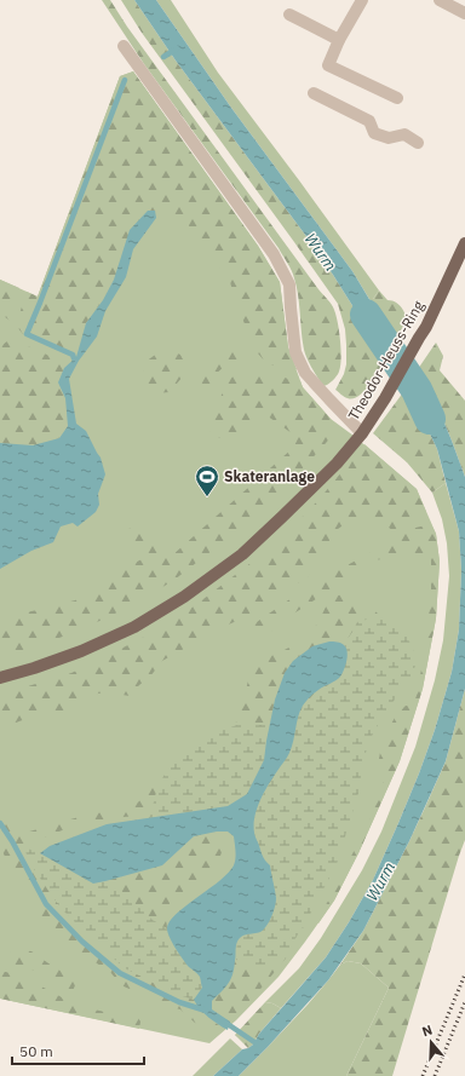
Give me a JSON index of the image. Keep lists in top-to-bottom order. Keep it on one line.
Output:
{"streets":{"main road":["Theodor-Heuss-Ring"]},"water":["Wurm"],"places":{"sports":["Skateranlage"]},"scale_bar":"50 m","north":"top"}
